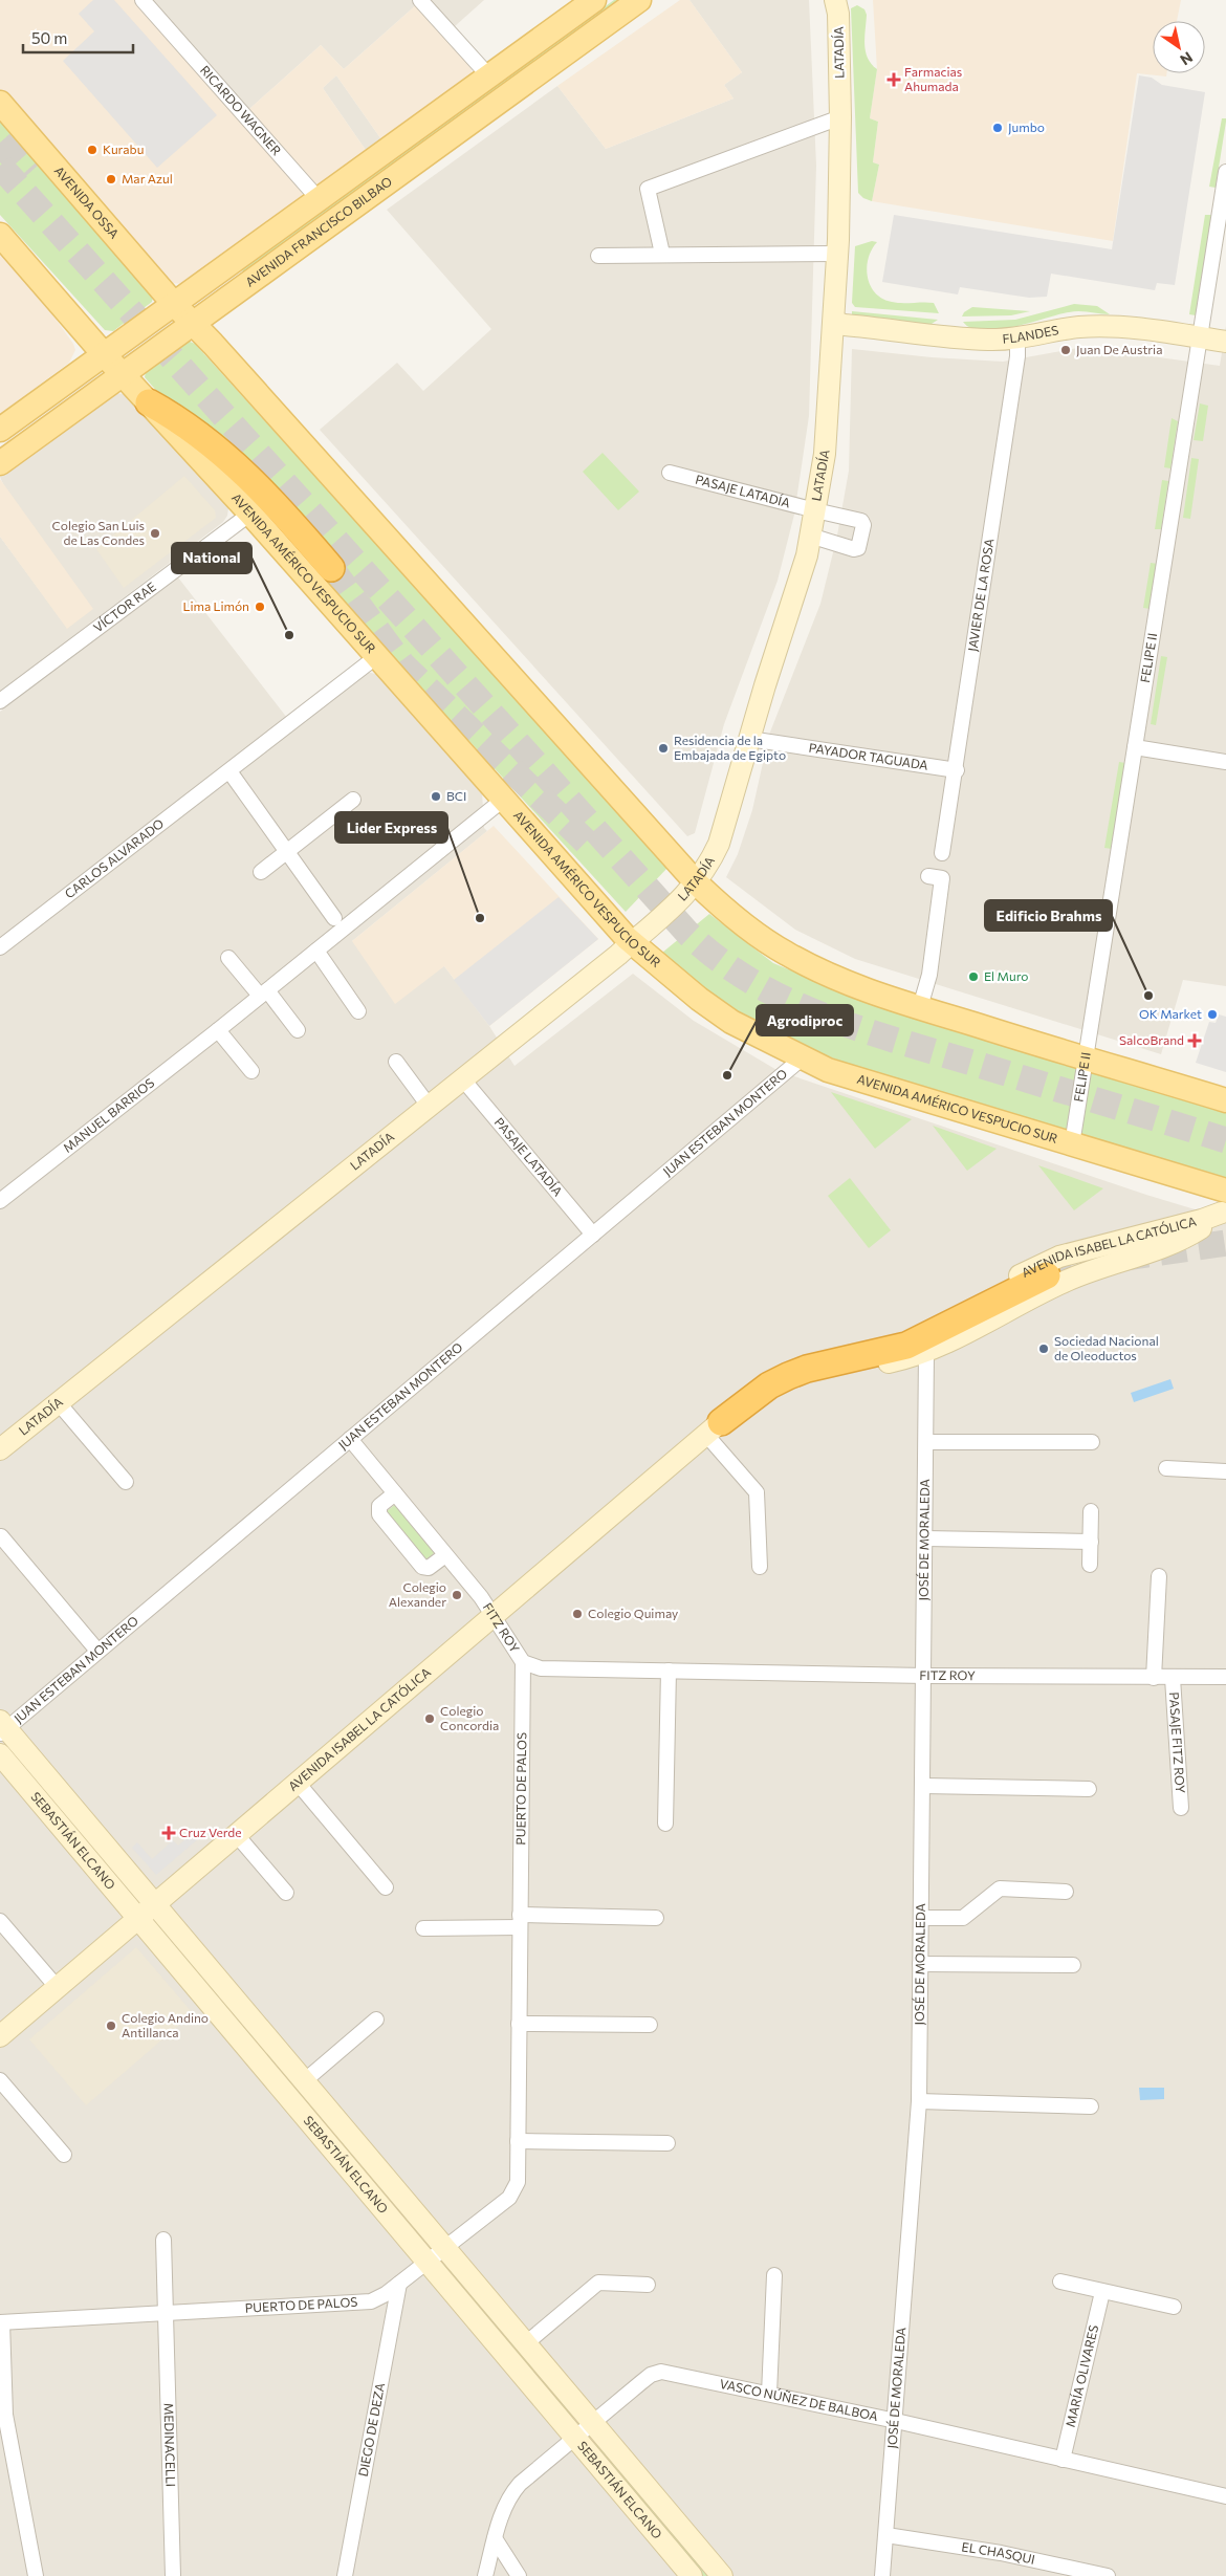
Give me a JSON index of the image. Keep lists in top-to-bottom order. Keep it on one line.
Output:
{"streets":{"main road":["AVENIDA OSSA","AVENIDA FRANCISCO BILBAO","AVENIDA AMÉRICO VESPUCIO SUR"],"street":["LATADÍA","RICARDO WAGNER","FLANDES","PASAJE LATADÍA","JAVIER DE LA ROSA","VÍCTOR RAE","FELIPE II","PAYADOR TAGUADA","CARLOS ALVARADO","MANUEL BARRIOS","JUAN ESTEBAN MONTERO","AVENIDA ISABEL LA CATÓLICA","JOSÉ DE MORALEDA","FITZ ROY","PASAJE FITZ ROY","PUERTO DE PALOS","SEBASTIÁN ELCANO","MARÍA OLIVARES","VASCO NÚÑEZ DE BALBOA","DIEGO DE DEZA","MEDINACELLI","EL CHASQUI"]},"crossings":[["LATADÍA","FLANDES"],["LATADÍA","PASAJE LATADÍA"],["LATADÍA","AVENIDA AMÉRICO VESPUCIO SUR"],["LATADÍA","PAYADOR TAGUADA"],["RICARDO WAGNER","AVENIDA FRANCISCO BILBAO"],["AVENIDA OSSA","AVENIDA FRANCISCO BILBAO"],["AVENIDA FRANCISCO BILBAO","AVENIDA AMÉRICO VESPUCIO SUR"],["FLANDES","JAVIER DE LA ROSA"],["FLANDES","FELIPE II"],["PASAJE LATADÍA","JUAN ESTEBAN MONTERO"],["AVENIDA AMÉRICO VESPUCIO SUR","VÍCTOR RAE"],["AVENIDA AMÉRICO VESPUCIO SUR","FELIPE II"],["AVENIDA AMÉRICO VESPUCIO SUR","CARLOS ALVARADO"],["AVENIDA AMÉRICO VESPUCIO SUR","MANUEL BARRIOS"],["AVENIDA AMÉRICO VESPUCIO SUR","JUAN ESTEBAN MONTERO"],["AVENIDA AMÉRICO VESPUCIO SUR","AVENIDA ISABEL LA CATÓLICA"],["JAVIER DE LA ROSA","PAYADOR TAGUADA"],["JUAN ESTEBAN MONTERO","FITZ ROY"],["JUAN ESTEBAN MONTERO","SEBASTIÁN ELCANO"],["AVENIDA ISABEL LA CATÓLICA","JOSÉ DE MORALEDA"],["AVENIDA ISABEL LA CATÓLICA","FITZ ROY"],["AVENIDA ISABEL LA CATÓLICA","SEBASTIÁN ELCANO"],["JOSÉ DE MORALEDA","FITZ ROY"],["JOSÉ DE MORALEDA","VASCO NÚÑEZ DE BALBOA"],["JOSÉ DE MORALEDA","EL CHASQUI"],["FITZ ROY","PASAJE FITZ ROY"],["FITZ ROY","PUERTO DE PALOS"],["PUERTO DE PALOS","SEBASTIÁN ELCANO"],["PUERTO DE PALOS","DIEGO DE DEZA"],["PUERTO DE PALOS","MEDINACELLI"],["SEBASTIÁN ELCANO","VASCO NÚÑEZ DE BALBOA"],["MARÍA OLIVARES","VASCO NÚÑEZ DE BALBOA"]],"places":{"health":["Farmacias Ahumada","SalcoBrand","Cruz Verde"],"other":["Jumbo","Kurabu","Mar Azul","Juan De Austria","Colegio San Luis de Las Condes","Lima Limón","National","Residencia de la Embajada de Egipto","BCI","Lider Express","El Muro","Edificio Brahms","OK Market","Agrodiproc","Sociedad Nacional de Oleoductos","Colegio Alexander","Colegio Quimay","Colegio Concordia","Colegio Andino Antillanca"]},"scale_bar":"50 m","north":"bottom right"}
